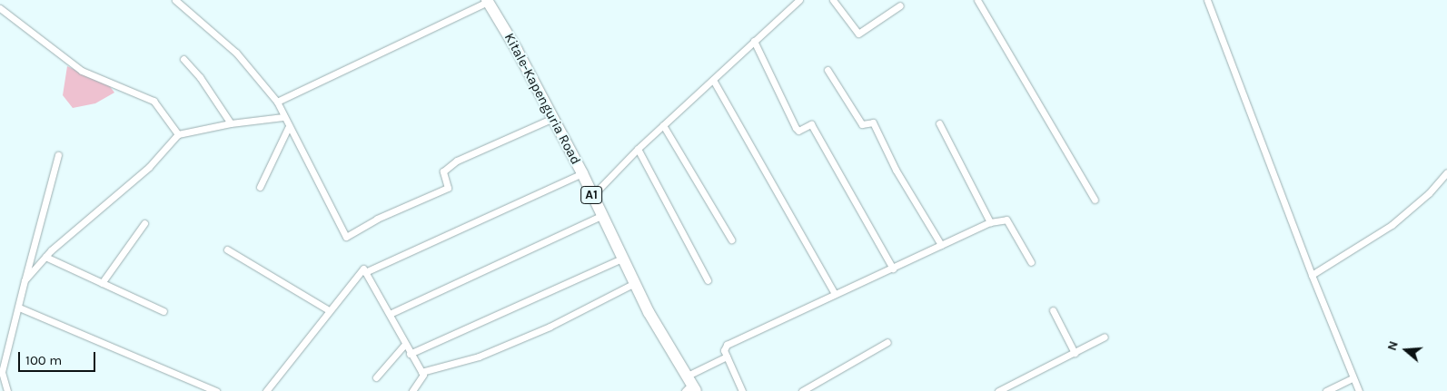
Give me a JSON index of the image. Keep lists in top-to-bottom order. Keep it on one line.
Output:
{"streets":{"highway":["Kitale-Kapenguria Road","A1"]},"scale_bar":"100 m","north":"left"}
